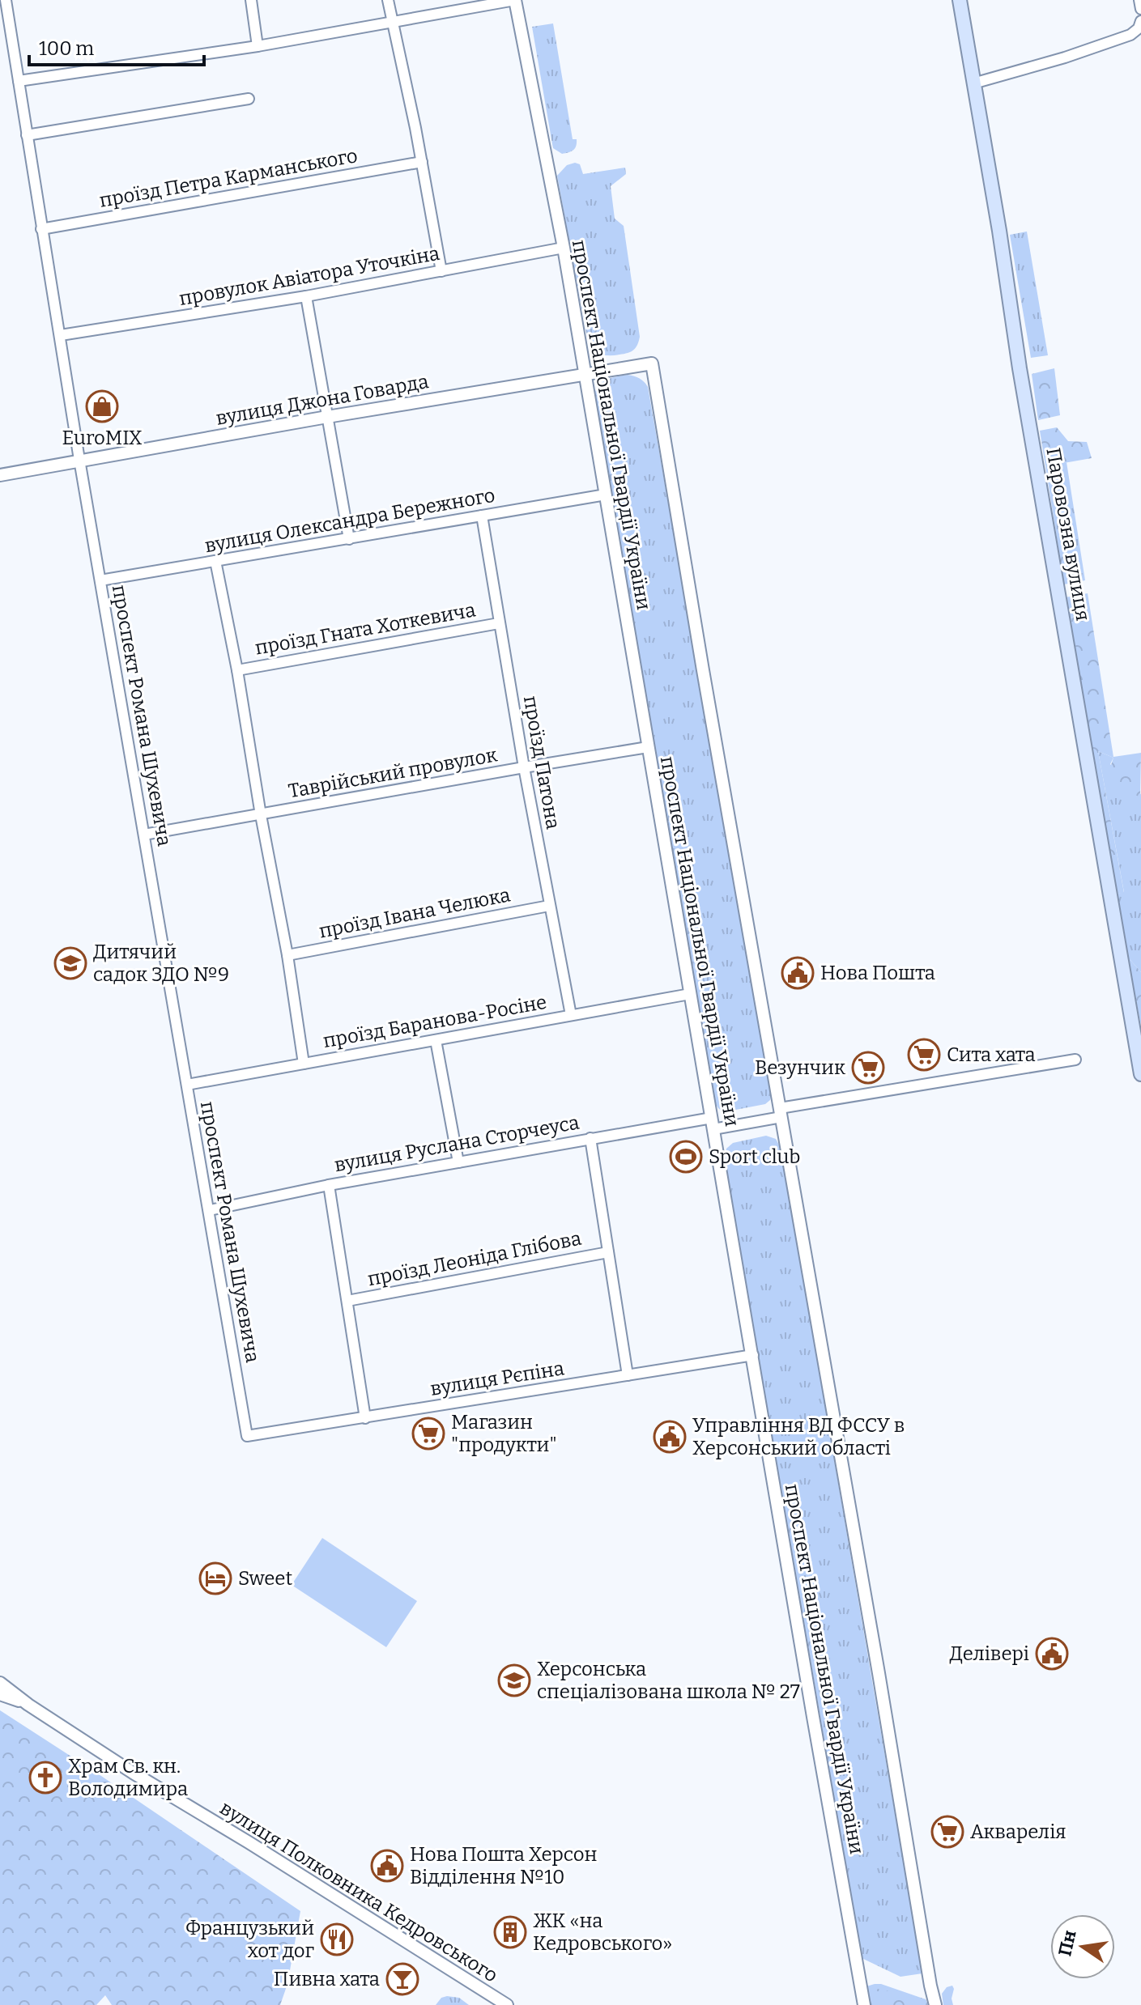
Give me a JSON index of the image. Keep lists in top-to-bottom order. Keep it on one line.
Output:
{"streets":{"main road":["Паровозна вулиця"],"street":["проїзд Петра Карманського","провулок Авіатора Уточкіна","вулиця Джона Говарда","проспект Національної Гвардії України","вулиця Олександра Бережного","проїзд Гната Хоткевича","проспект Романа Шухевича","проїзд Патона","Таврійський провулок","проїзд Івана Челюка","проїзд Баранова-Росіне","вулиця Руслана Сторчеуса","проїзд Леоніда Глібова","вулиця Рєпіна","вулиця Полковника Кедровського"]},"crossings":[["проїзд Петра Карманського","проспект Романа Шухевича"],["провулок Авіатора Уточкіна","проспект Національної Гвардії України"],["провулок Авіатора Уточкіна","проспект Романа Шухевича"],["вулиця Джона Говарда","проспект Національної Гвардії України"],["вулиця Джона Говарда","проспект Романа Шухевича"],["вулиця Джона Говарда","вулиця Руслана Сторчеуса"],["проспект Національної Гвардії України","вулиця Олександра Бережного"],["проспект Національної Гвардії України","Таврійський провулок"],["проспект Національної Гвардії України","проїзд Баранова-Росіне"],["проспект Національної Гвардії України","вулиця Руслана Сторчеуса"],["проспект Національної Гвардії України","вулиця Рєпіна"],["вулиця Олександра Бережного","проспект Романа Шухевича"],["вулиця Олександра Бережного","проїзд Патона"],["проїзд Гната Хоткевича","проїзд Патона"],["проспект Романа Шухевича","Таврійський провулок"],["проспект Романа Шухевича","проїзд Баранова-Росіне"],["проспект Романа Шухевича","вулиця Руслана Сторчеуса"],["проспект Романа Шухевича","вулиця Рєпіна"],["проїзд Патона","Таврійський провулок"],["проїзд Патона","проїзд Івана Челюка"],["проїзд Патона","проїзд Баранова-Росіне"]],"places":{"shop":["EuroMIX"],"school or university":["Дитячий садок ЗДО №9","Херсонська спеціалізована школа № 27"],"public building":["Нова Пошта","Управління ВД ФССУ в Херсонський області","Делівері","Нова Пошта Херсон Відділення №10"],"supermarket":["Сита хата","Везунчик","Магазин \"продукти\"","Акварелія"],"sports":["Sport club"],"hotel":["Sweet"],"church":["Храм Св. кн. Володимира"],"building":["ЖК «на Кедровського»"],"restaurant":["Французький хот дог"],"bar":["Пивна хата"]},"scale_bar":"100 m","north":"left"}
